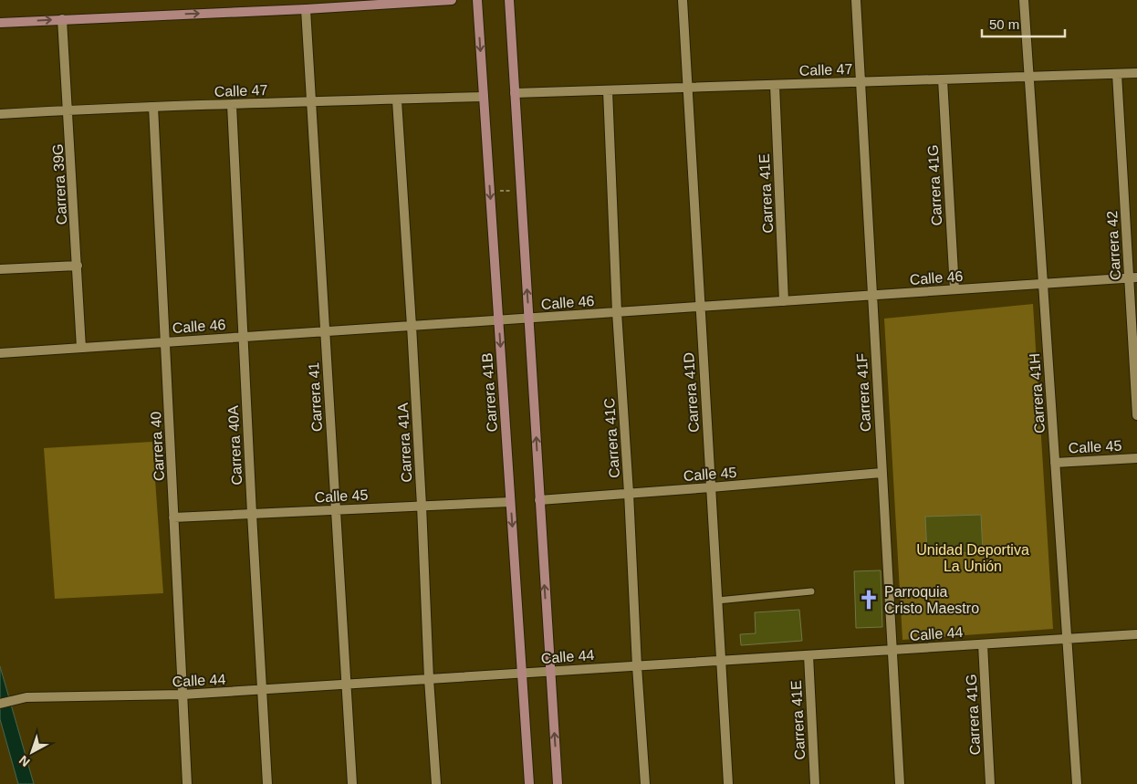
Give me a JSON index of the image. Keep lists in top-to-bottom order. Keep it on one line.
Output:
{"streets":{"street":["Calle 47","Carrera 39G","Carrera 41G","Carrera 41E","Carrera 42","Calle 46","Carrera 41B","Carrera 41D","Carrera 41F","Carrera 41H","Carrera 41","Carrera 41C","Carrera 41A","Carrera 40A","Carrera 40","Calle 45","Calle 44"]},"crossings":[["Calle 47","Carrera 39G"],["Calle 47","Carrera 41G"],["Calle 47","Carrera 41E"],["Calle 47","Carrera 42"],["Calle 47","Carrera 41B"],["Calle 47","Carrera 41D"],["Calle 47","Carrera 41F"],["Calle 47","Carrera 41H"],["Calle 47","Carrera 41"],["Calle 47","Carrera 41C"],["Calle 47","Carrera 41A"],["Calle 47","Carrera 40A"],["Calle 47","Carrera 40"],["Carrera 39G","Calle 46"],["Carrera 41G","Calle 46"],["Carrera 41G","Calle 44"],["Carrera 41E","Calle 46"],["Carrera 41E","Calle 44"],["Carrera 42","Calle 46"],["Calle 46","Carrera 41B"],["Calle 46","Carrera 41D"],["Calle 46","Carrera 41F"],["Calle 46","Carrera 41H"],["Calle 46","Carrera 41"],["Calle 46","Carrera 41C"],["Calle 46","Carrera 41A"],["Calle 46","Carrera 40A"],["Calle 46","Carrera 40"],["Carrera 41B","Calle 45"],["Carrera 41B","Calle 44"],["Carrera 41D","Calle 45"],["Carrera 41D","Calle 44"],["Carrera 41F","Calle 45"],["Carrera 41F","Calle 44"],["Carrera 41H","Calle 45"],["Carrera 41H","Calle 44"],["Carrera 41","Calle 45"],["Carrera 41","Calle 44"],["Carrera 41C","Calle 45"],["Carrera 41C","Calle 44"],["Carrera 41A","Calle 45"],["Carrera 41A","Calle 44"],["Carrera 40A","Calle 45"],["Carrera 40A","Calle 44"],["Carrera 40","Calle 45"],["Carrera 40","Calle 44"]],"parks":["Unidad Deportiva La Unión"],"places":{"church":["Parroquia Cristo Maestro"]},"scale_bar":"50 m","north":"bottom left"}
